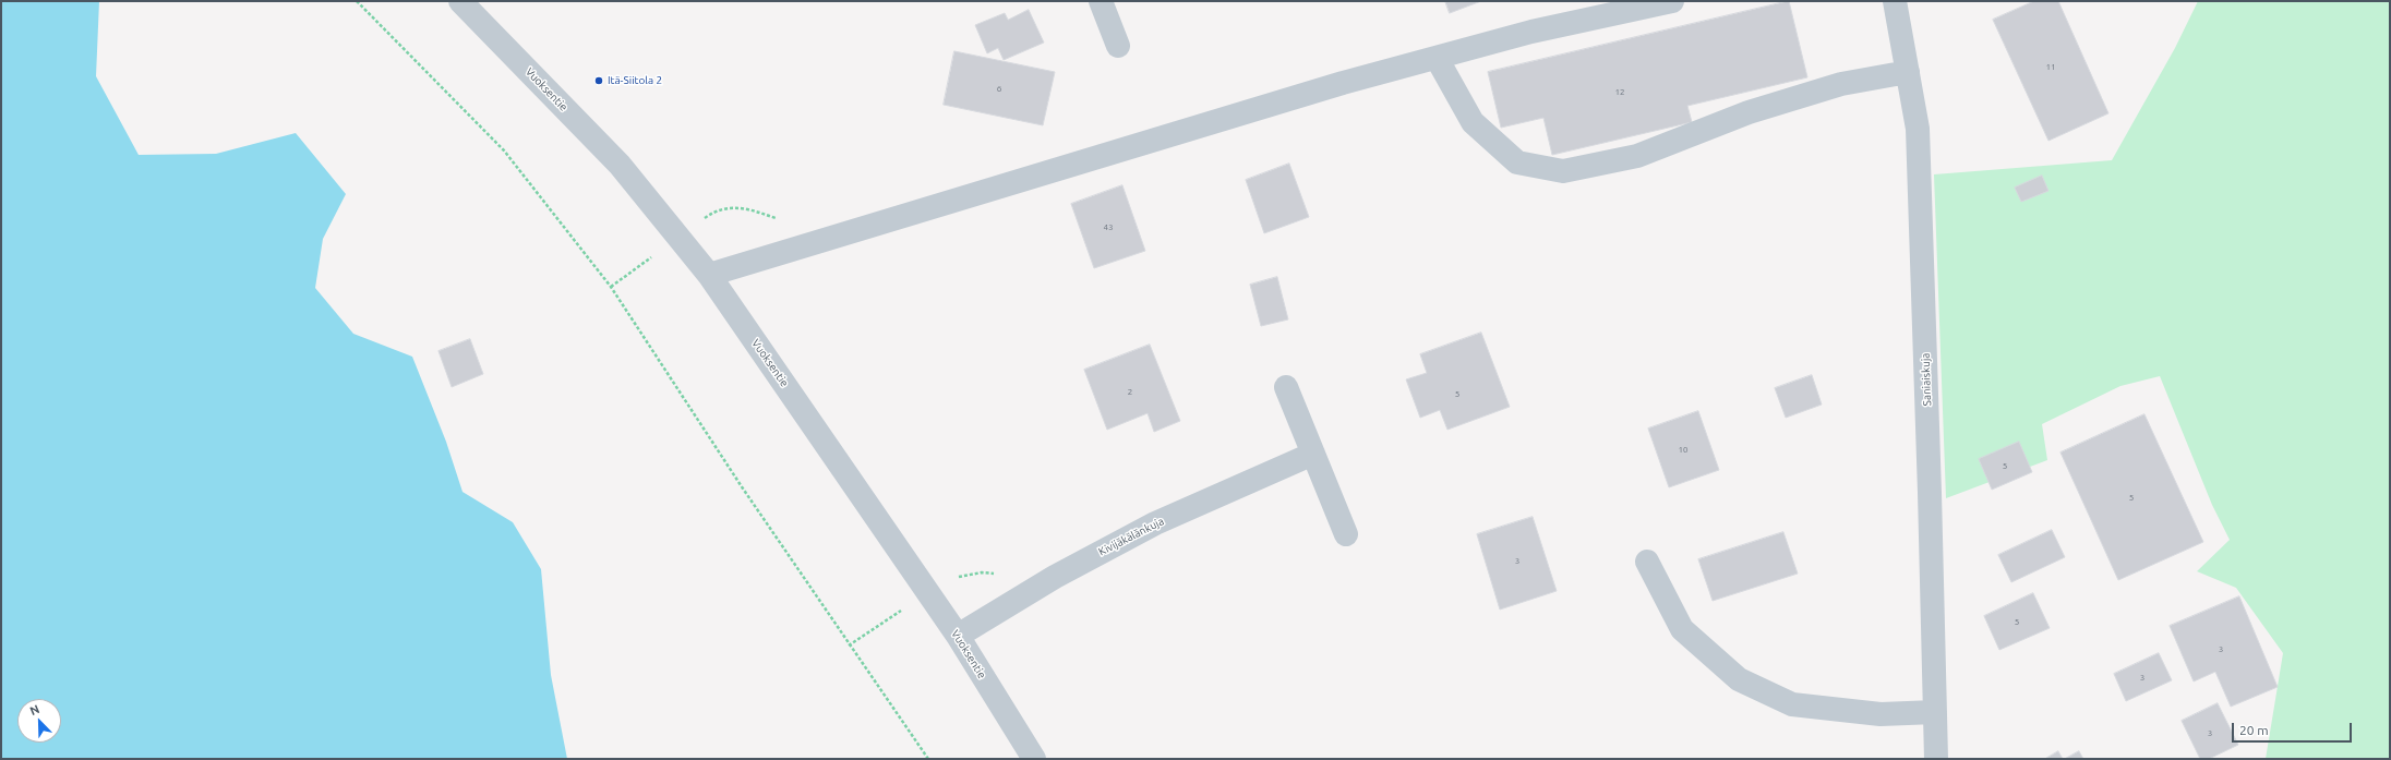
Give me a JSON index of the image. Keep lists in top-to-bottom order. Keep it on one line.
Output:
{"streets":{"street":["Vuoksentie","Saniaiskuja","Kivijäkälänkuja"]},"crossings":[["Vuoksentie","Kivijäkälänkuja"]],"places":["Itä-Siitola 2"],"house_numbers":["11","6","12","43","2","5","10","5","5","3","5","3","3","3"],"scale_bar":"20 m","north":"top left"}
